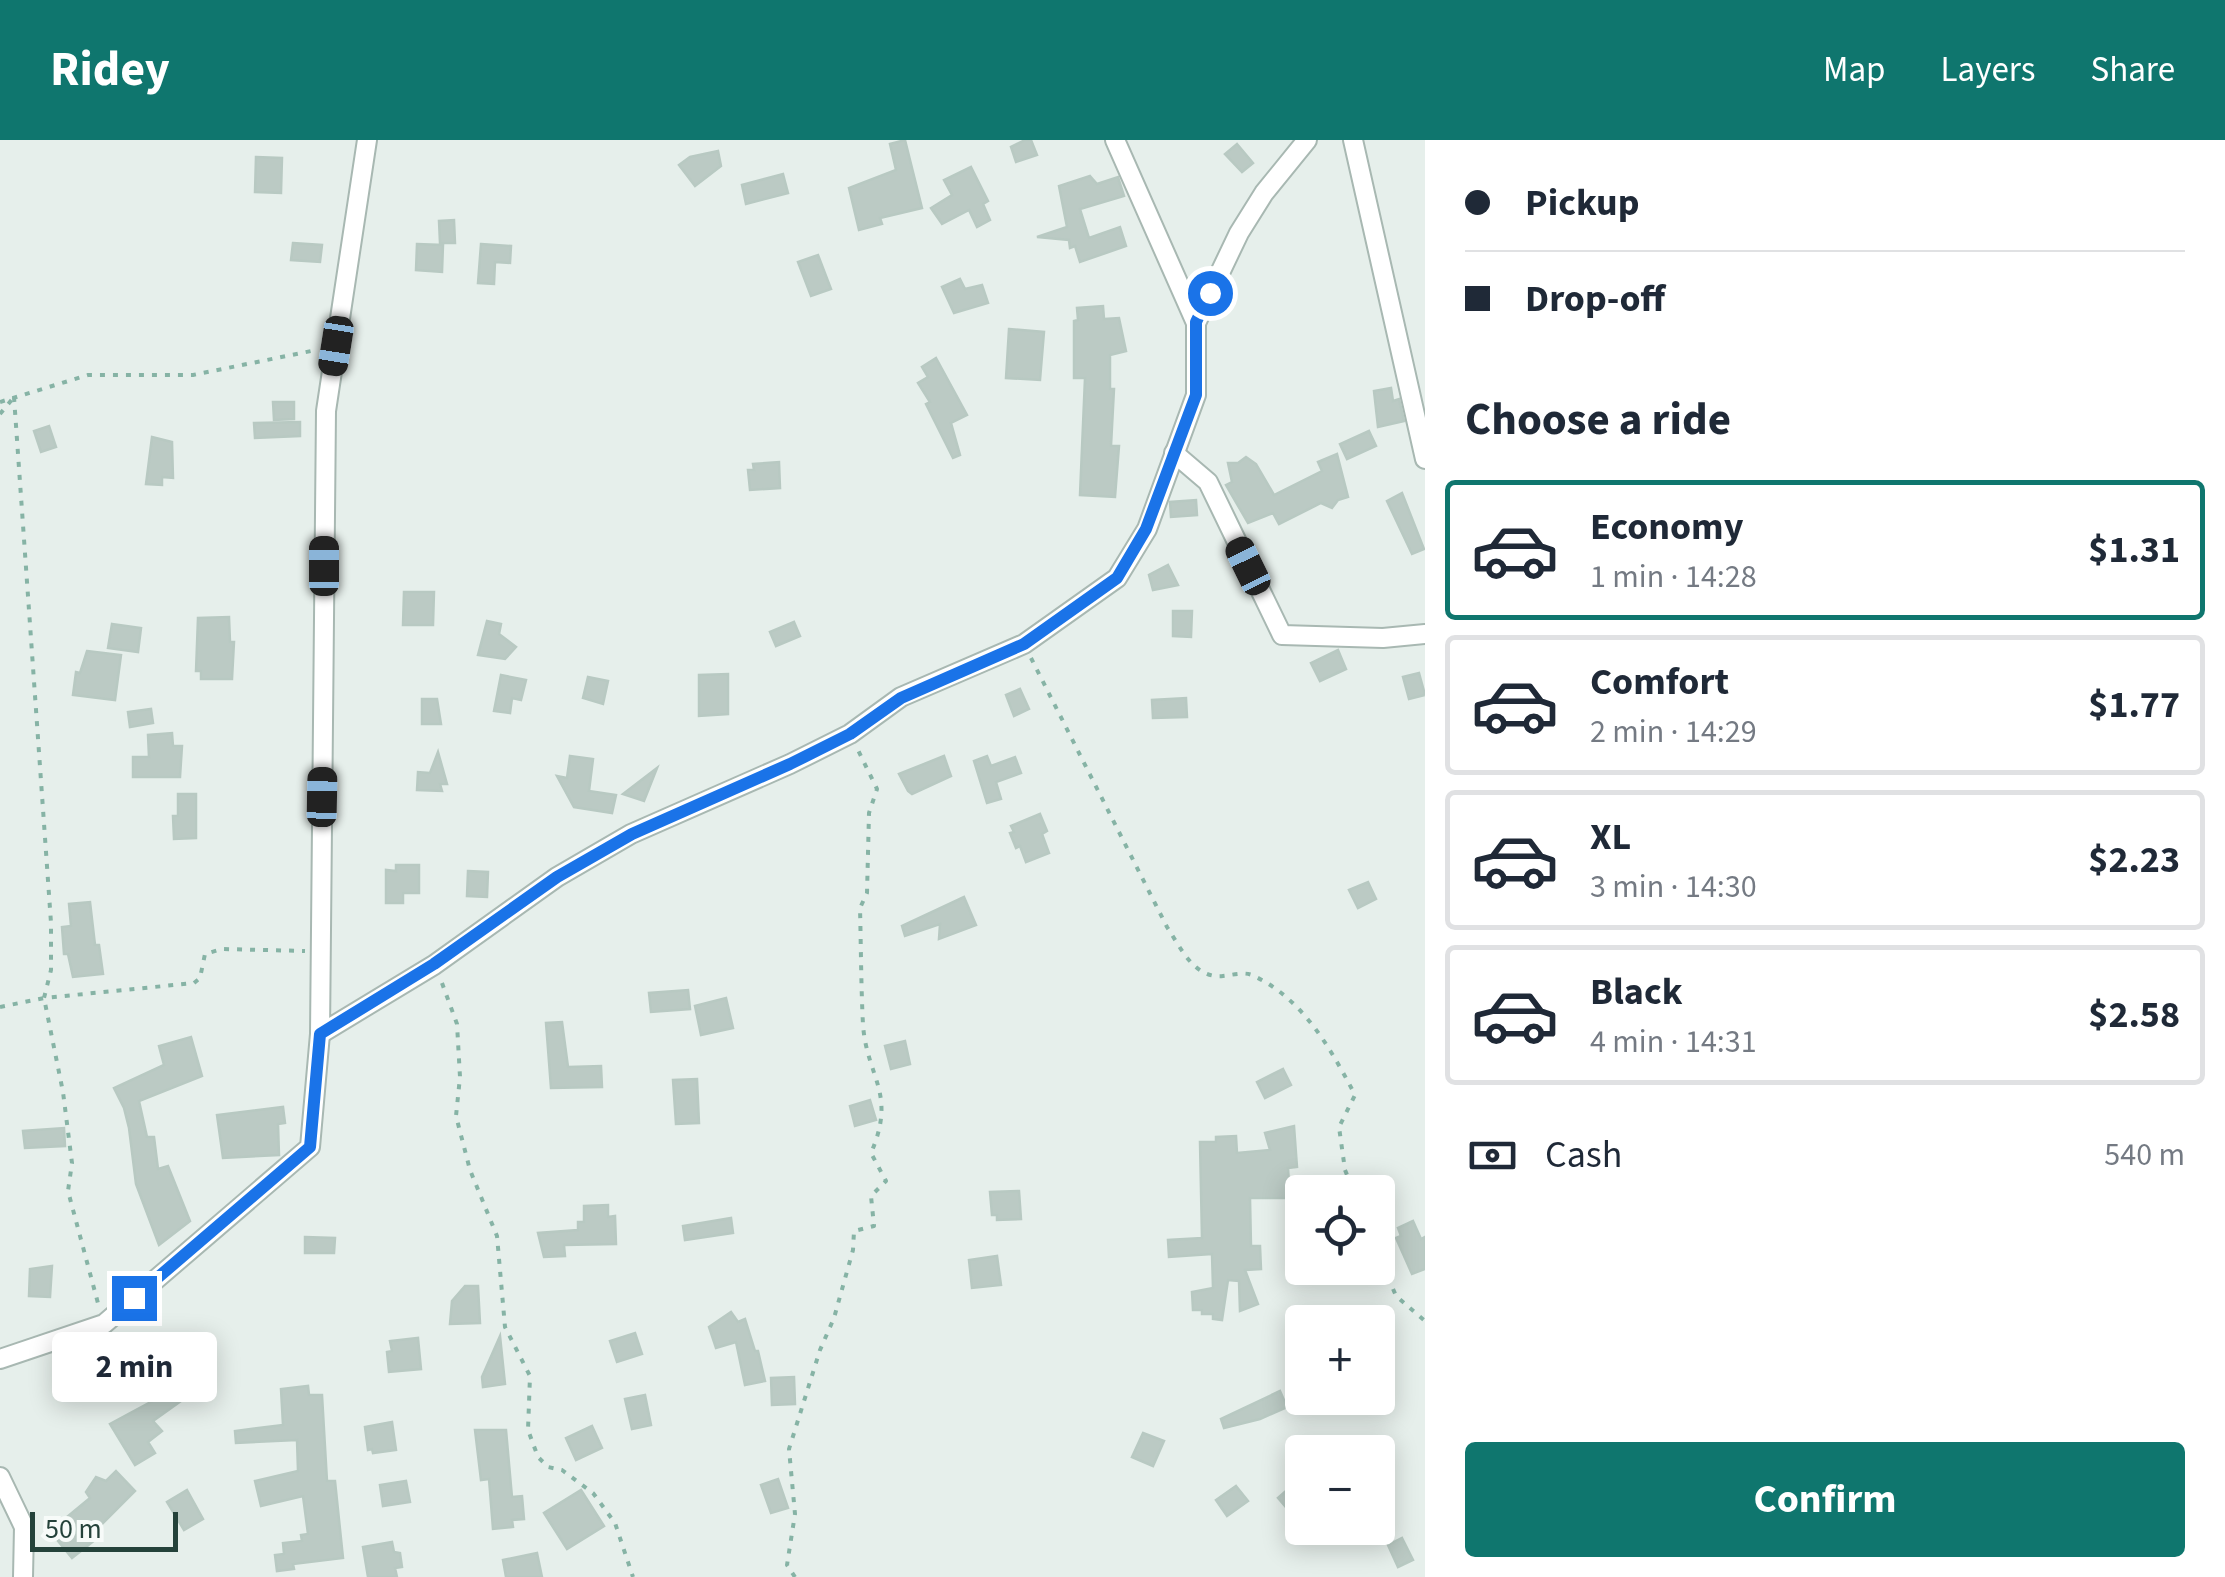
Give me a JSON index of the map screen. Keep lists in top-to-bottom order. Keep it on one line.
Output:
{"scale_bar":"50 m","page":{"header":"Ridey","nav":["Map","Layers","Share"],"banner":["Pickup","Drop-off"],"heading":"Choose a ride","list":[{"name":"Economy","note":"1 min · 14:28","value":"$1.31"},{"name":"Comfort","note":"2 min · 14:29","value":"$1.77"},{"name":"XL","note":"3 min · 14:30","value":"$2.23"},{"name":"Black","note":"4 min · 14:31","value":"$2.58"}],"pay":["Cash","540 m"],"map_buttons":["+","−"],"bubble":"2 min","buttons":"Confirm","scale":"50 m"}}
